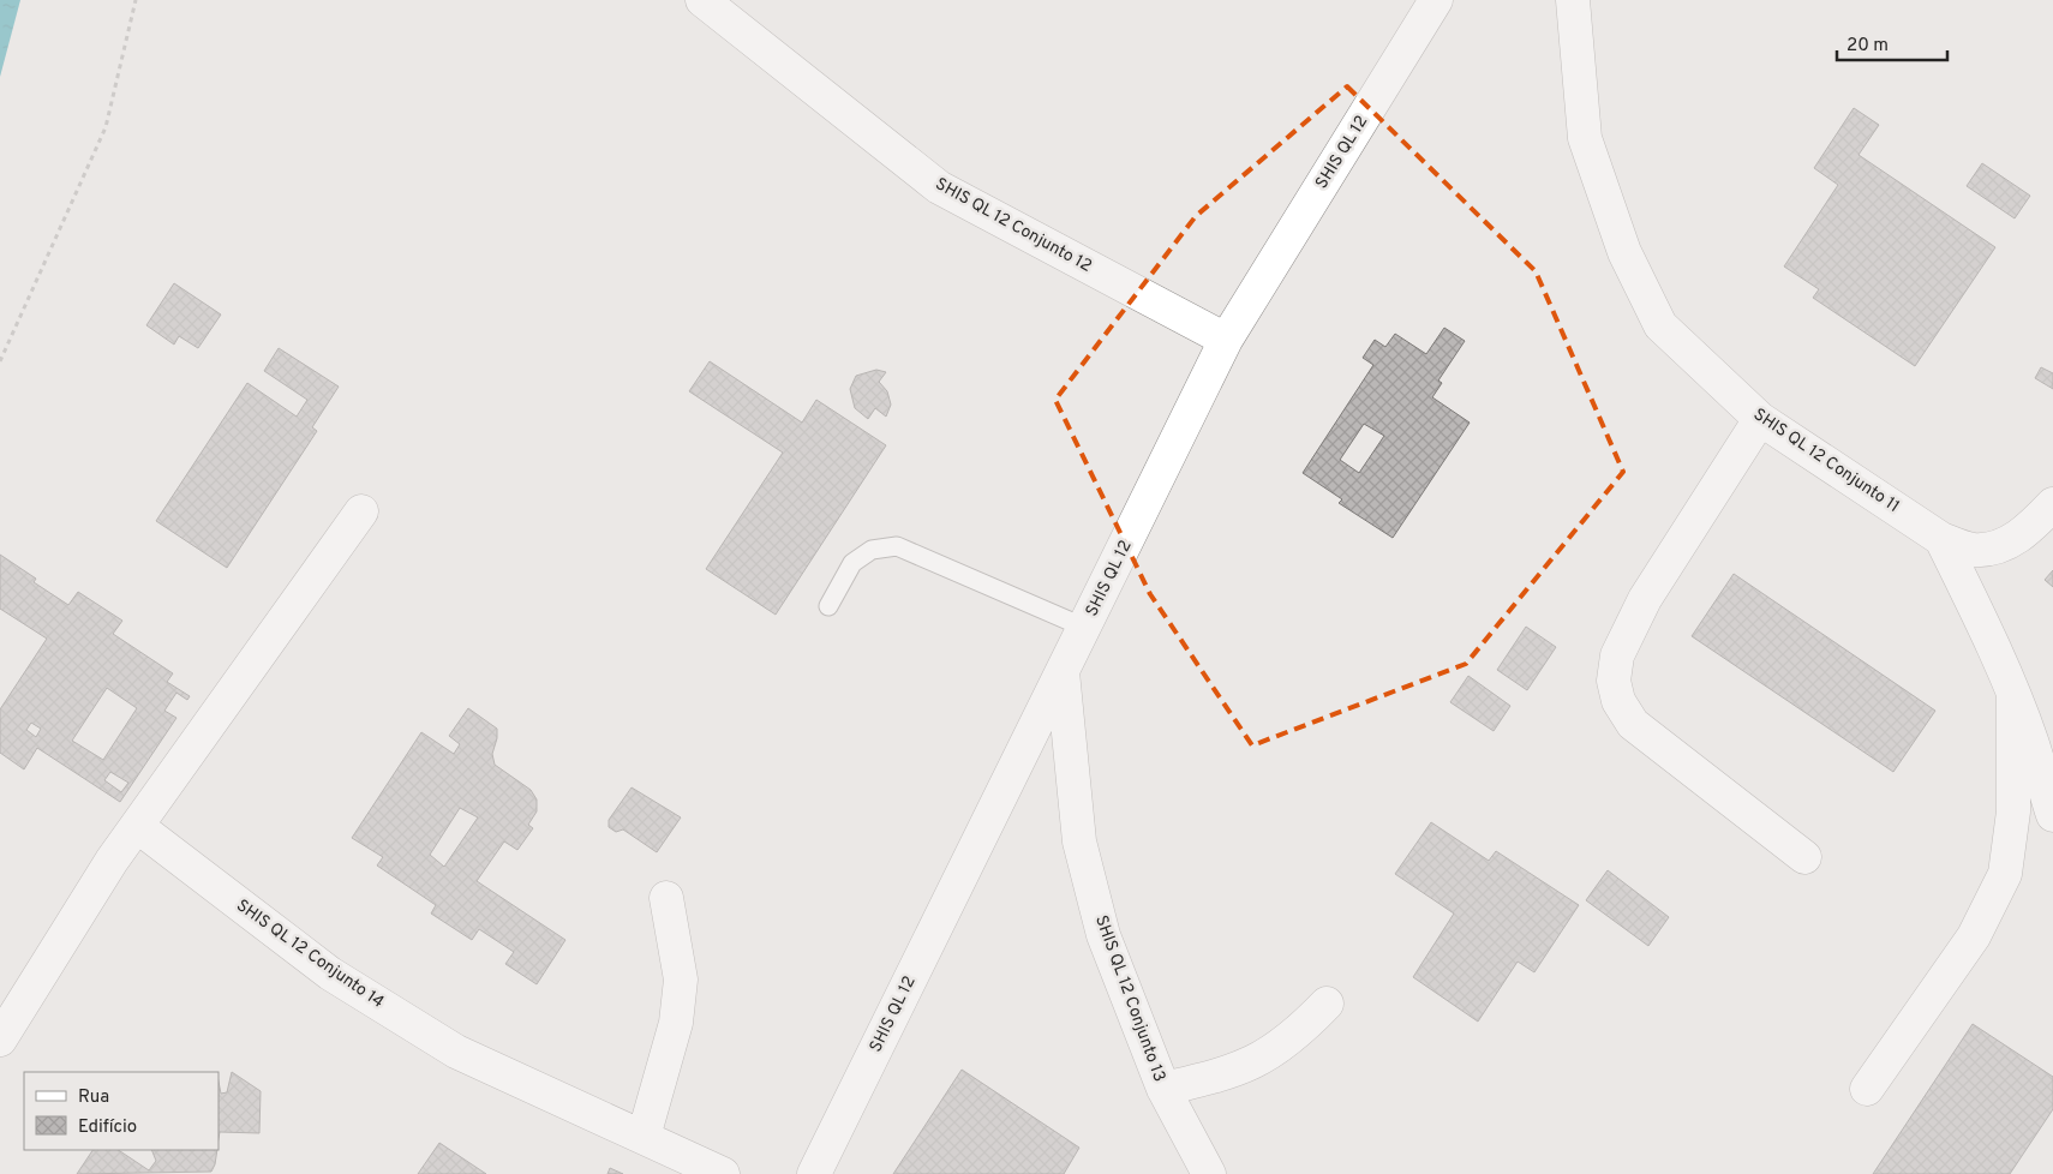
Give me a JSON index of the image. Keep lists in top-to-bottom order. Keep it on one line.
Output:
{"streets":{"street":["SHIS QL 12","SHIS QL 12 Conjunto 12","SHIS QL 12 Conjunto 11","SHIS QL 12 Conjunto 14","SHIS QL 12 Conjunto 13"]},"crossings":[["SHIS QL 12","SHIS QL 12 Conjunto 12"],["SHIS QL 12","SHIS QL 12 Conjunto 13"]],"legend":["Rua","Edifício"],"scale_bar":"20 m"}
